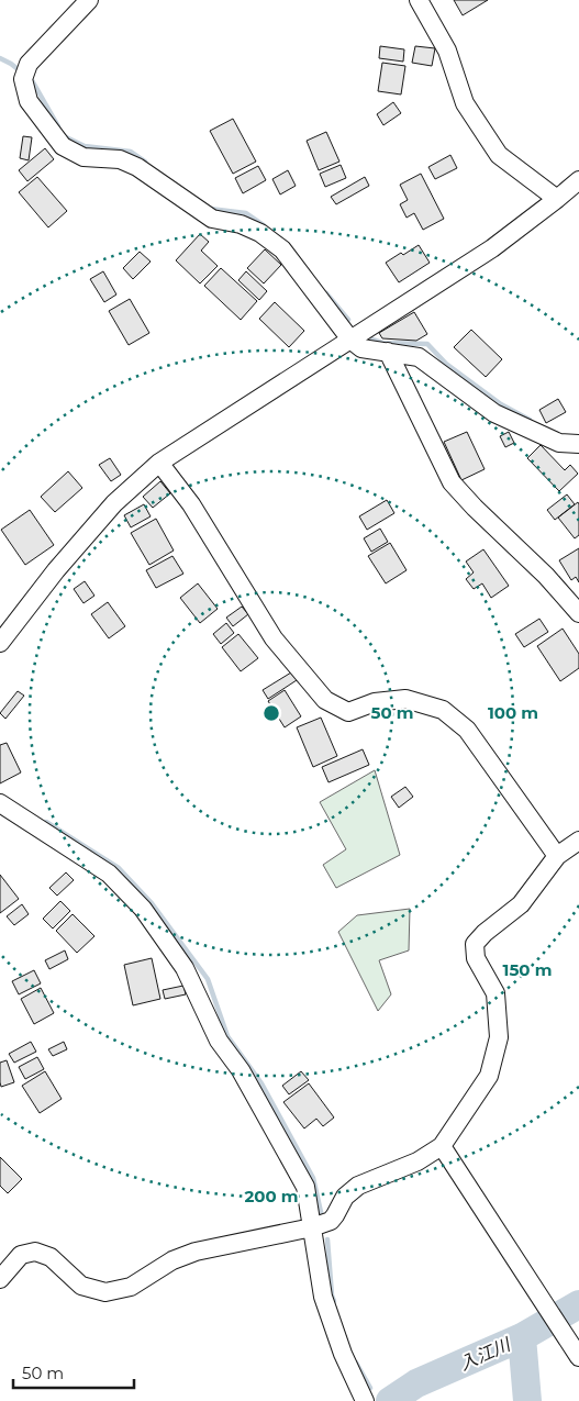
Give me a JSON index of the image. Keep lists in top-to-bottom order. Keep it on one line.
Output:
{"water":["入江川"],"scale_bar":"50 m","rings":["50 m","100 m","150 m","200 m"]}
